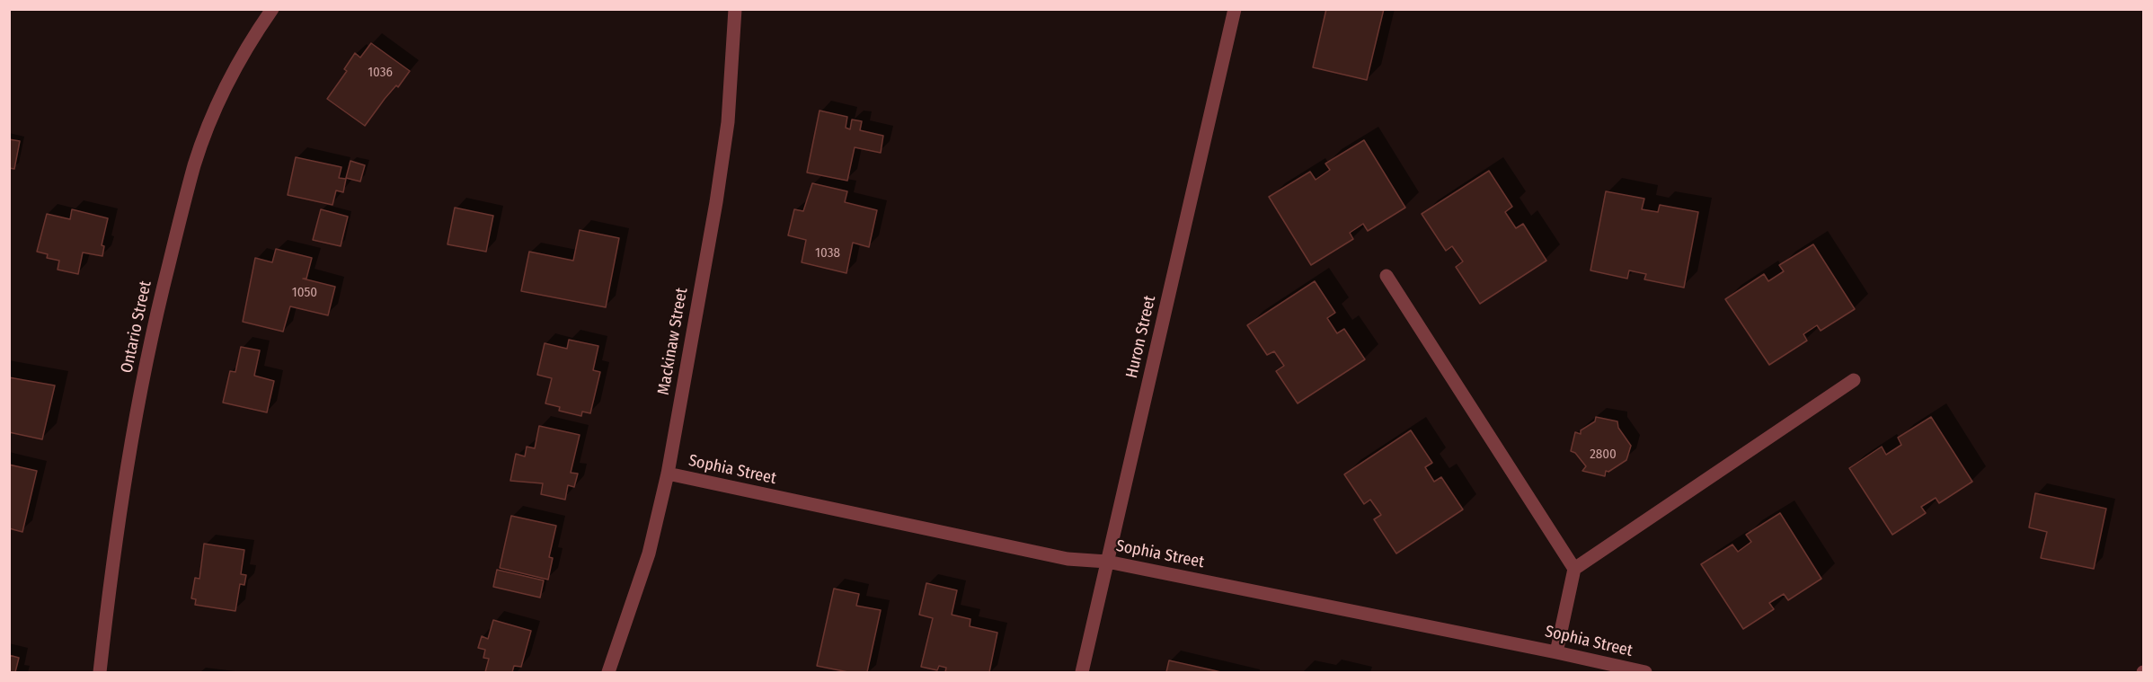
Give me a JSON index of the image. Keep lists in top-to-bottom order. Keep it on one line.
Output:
{"streets":{"street":["Ontario Street","Huron Street","Mackinaw Street","Sophia Street"]},"crossings":[["Huron Street","Sophia Street"],["Mackinaw Street","Sophia Street"]],"house_numbers":["1036","1038","1050","2800"]}
